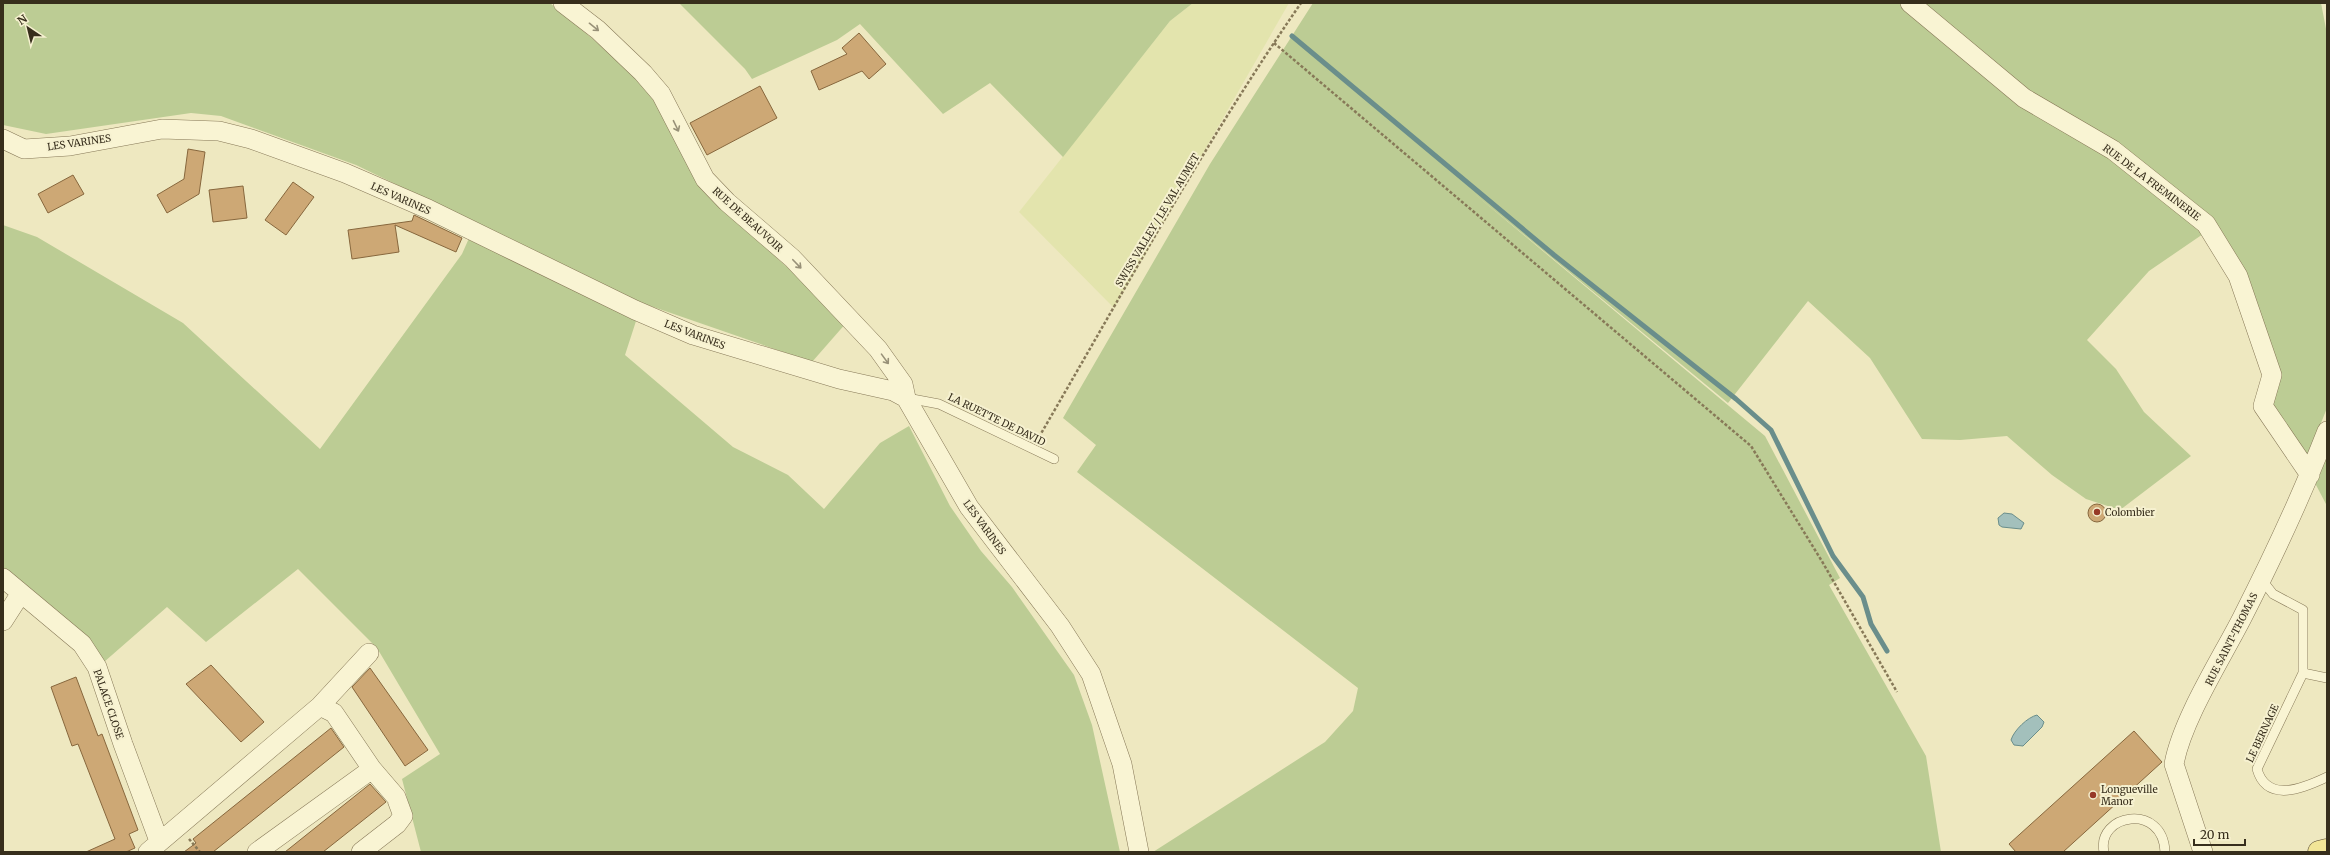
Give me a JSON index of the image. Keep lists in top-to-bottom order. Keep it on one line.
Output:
{"streets":{"street":["LES VARINES","RUE DE LA FREMINERIE","RUE DE BEAUVOIR","RUE SAINT-THOMAS","PALACE CLOSE"],"lane":["LA RUETTE DE DAVID","LE BERNAGE"],"path":["SWISS VALLEY / LE VAL AUMET"]},"crossings":[["LES VARINES","RUE DE BEAUVOIR"],["LES VARINES","LA RUETTE DE DAVID"],["RUE DE LA FREMINERIE","RUE SAINT-THOMAS"],["RUE DE BEAUVOIR","LA RUETTE DE DAVID"],["SWISS VALLEY / LE VAL AUMET","LA RUETTE DE DAVID"],["RUE SAINT-THOMAS","LE BERNAGE"]],"one_way":["RUE DE BEAUVOIR"],"places":["Colombier","Longueville Manor"],"scale_bar":"20 m","north":"top left"}
